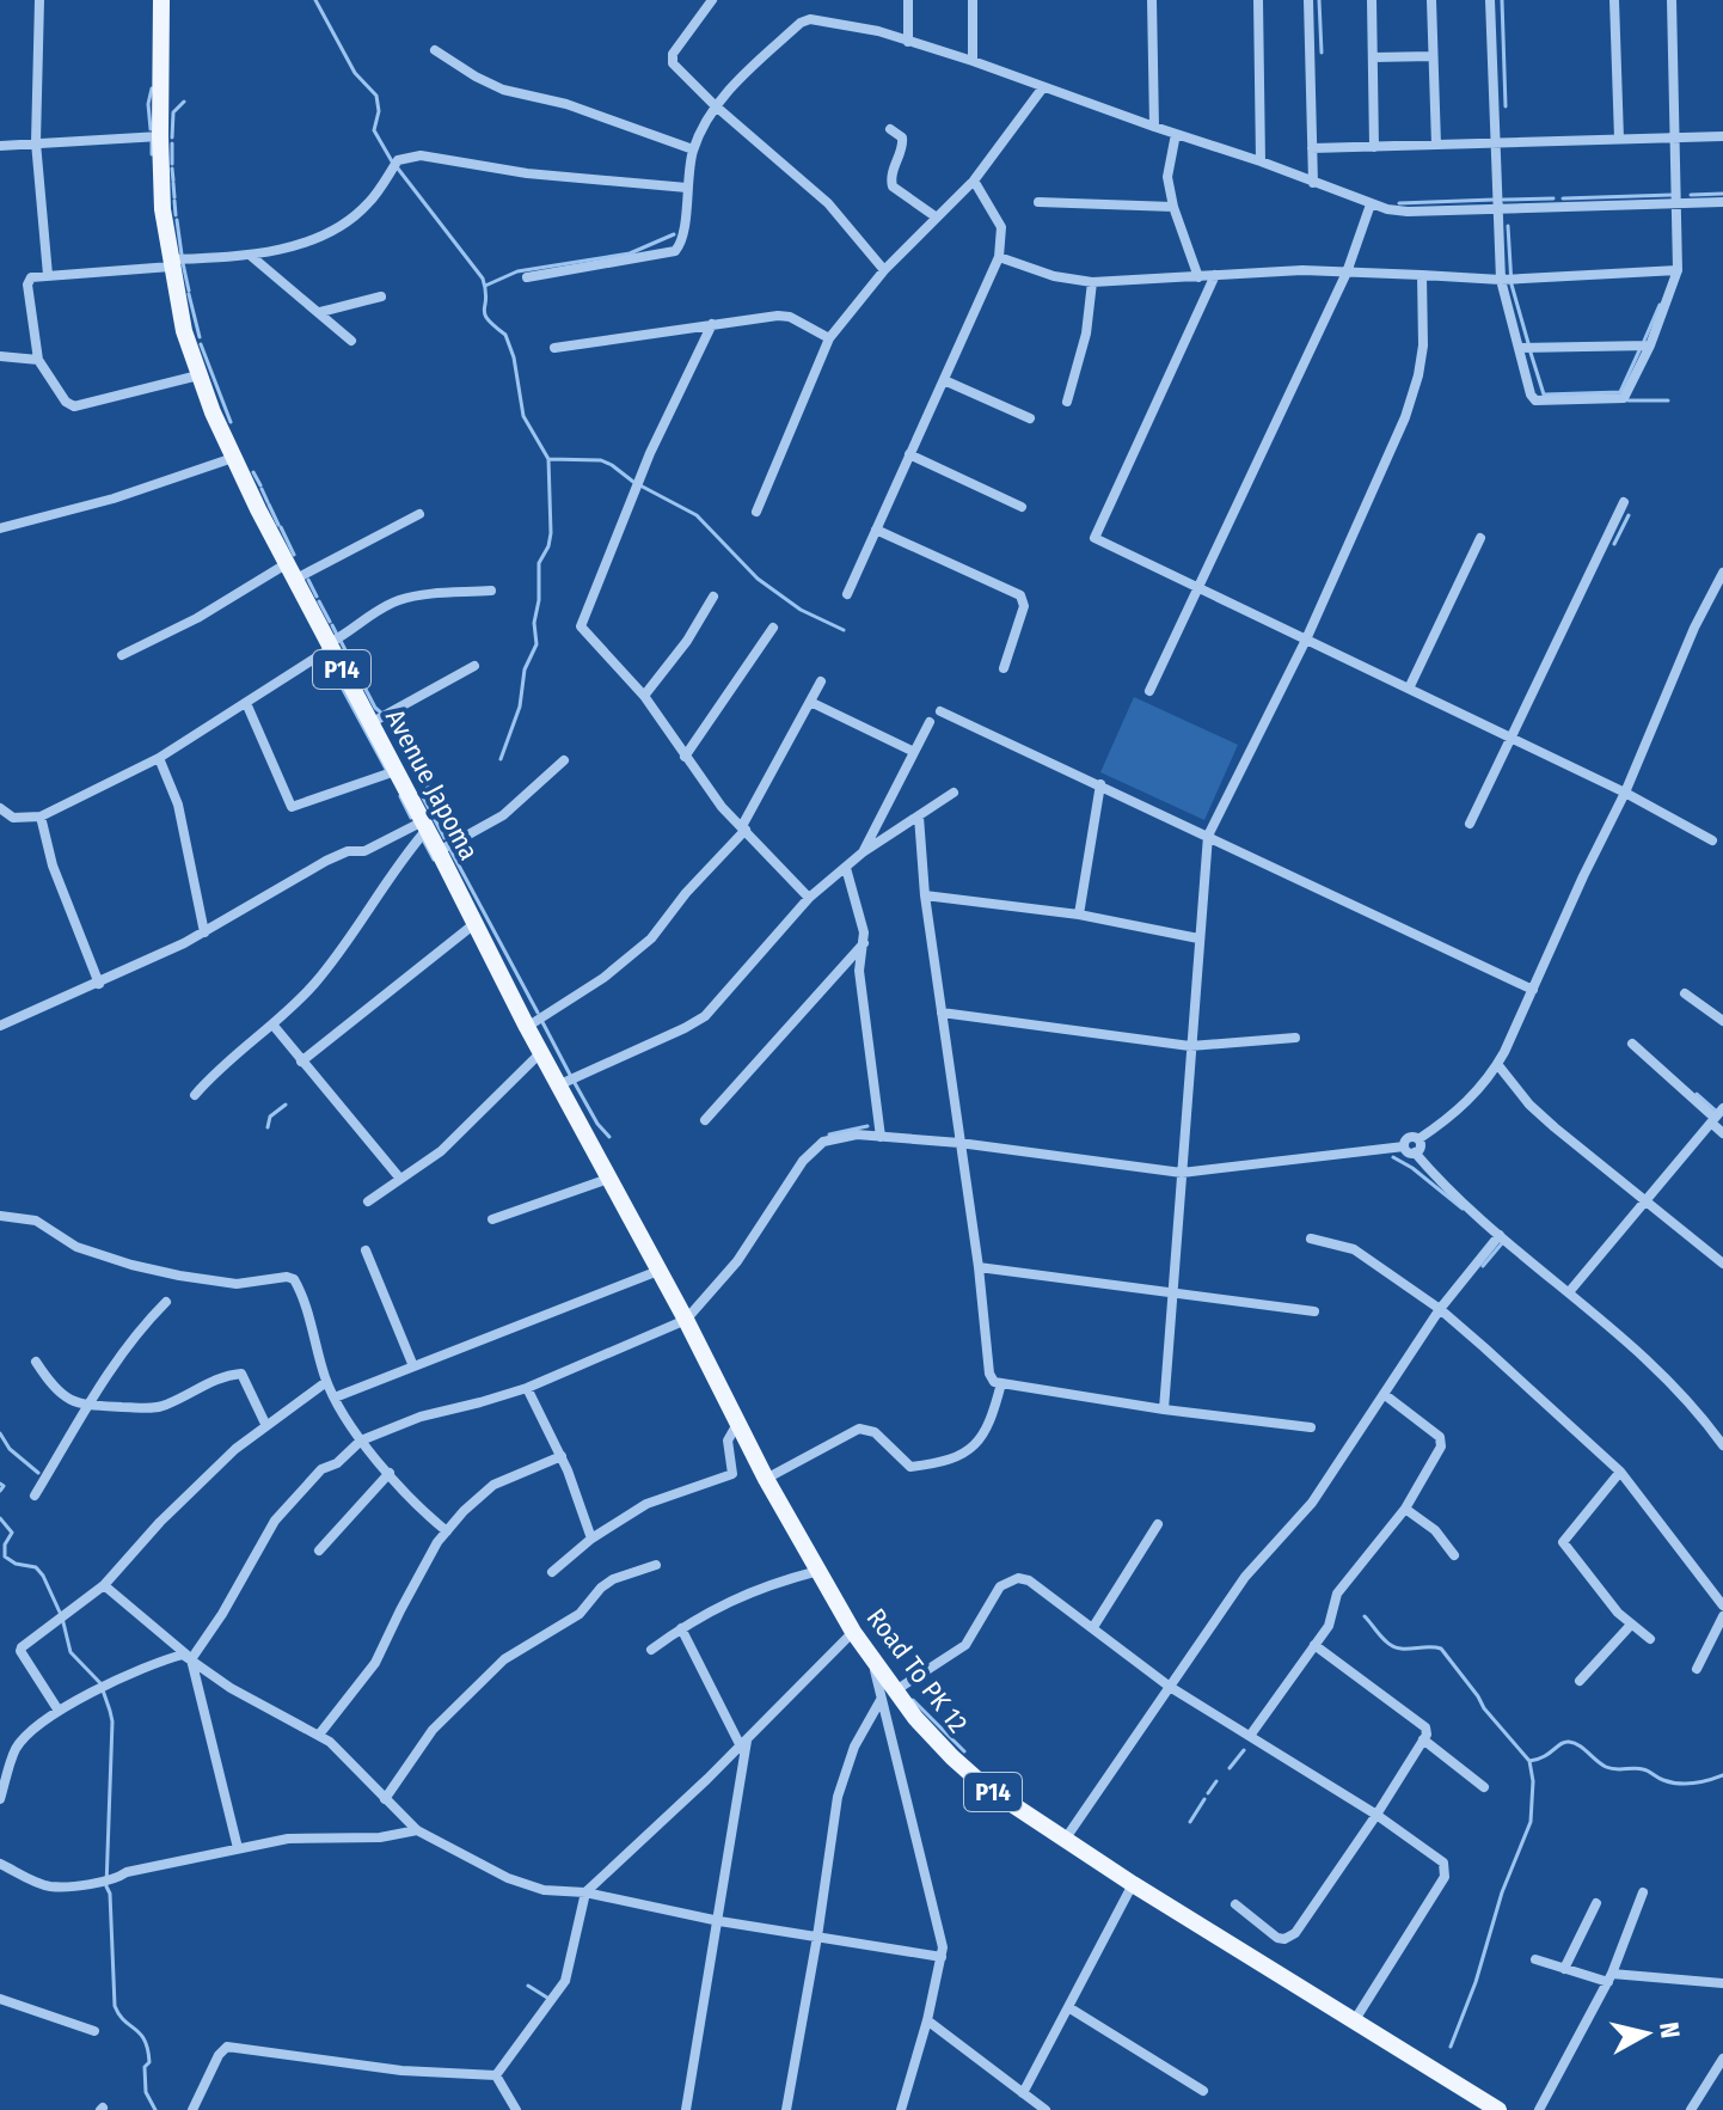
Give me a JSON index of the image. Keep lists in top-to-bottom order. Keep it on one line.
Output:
{"streets":{"main road":["P14","Avenue Japoma","Road To PK 12"]},"crossings":[["Avenue Japoma","Road To PK 12"]],"north":"right"}
